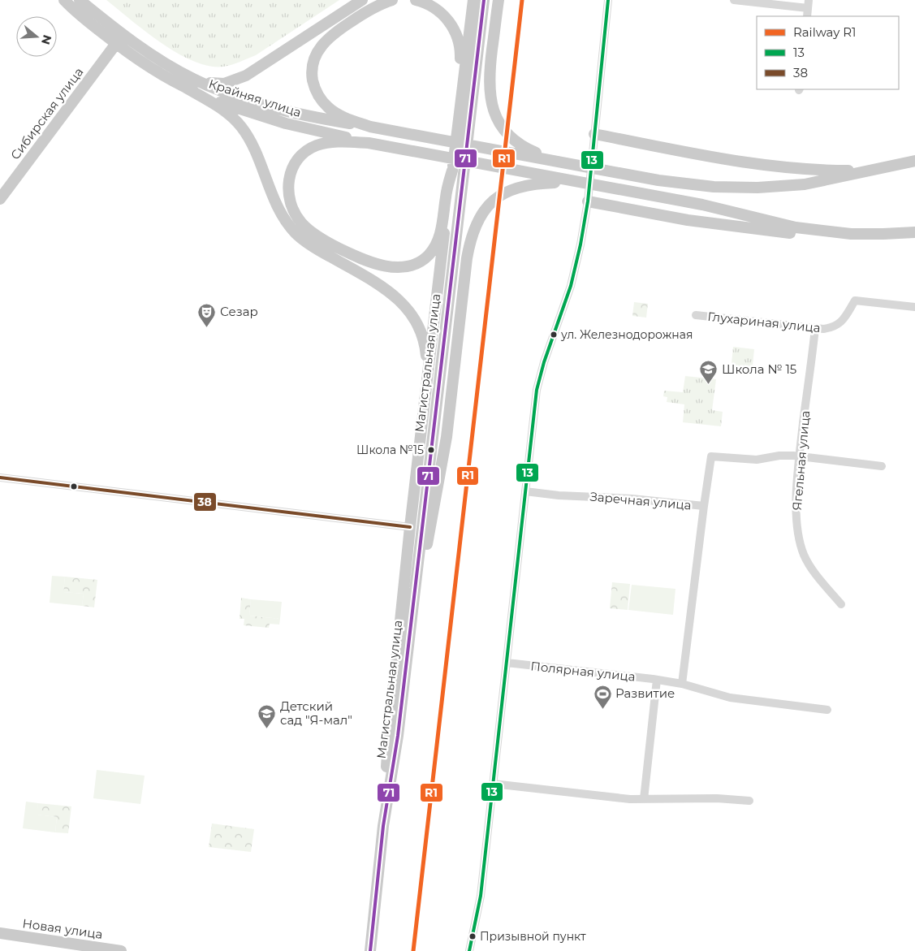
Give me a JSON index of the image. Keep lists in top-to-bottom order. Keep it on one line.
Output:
{"streets":{"main road":["Крайняя улица","Сибирская улица","Магистральная улица","Новая улица"],"street":["Глухариная улица","Ягельная улица","Заречная улица","Полярная улица"]},"crossings":[["Крайняя улица","Сибирская улица"],["Глухариная улица","Ягельная улица"],["Ягельная улица","Заречная улица"]],"places":{"theatre":["Сезар"],"other":["ул. Железнодорожная","Школа №15","Призывной пункт"],"school or university":["Школа № 15","Детский сад \"Я-мал\""],"sports":["Развитие"]},"lines":["rail line R1","transit line 13","transit line 71","transit line 38"],"legend":["Railway R1","13","38"],"north":"right"}
